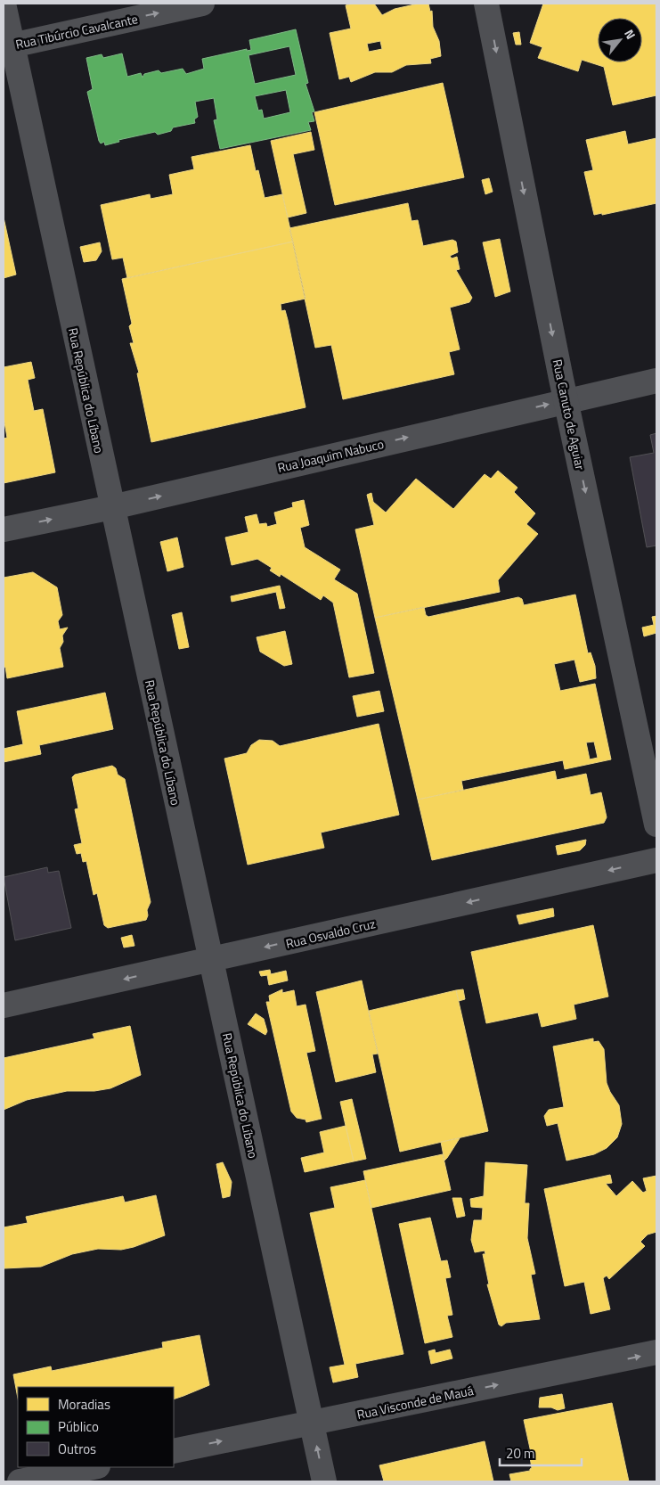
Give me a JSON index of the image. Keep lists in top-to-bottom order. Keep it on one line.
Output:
{"streets":{"street":["Rua Tibúrcio Cavalcante","Rua República do Líbano","Rua Canuto de Aguiar","Rua Joaquim Nabuco","Rua Osvaldo Cruz","Rua Visconde de Mauá"]},"crossings":[["Rua Tibúrcio Cavalcante","Rua República do Líbano"],["Rua República do Líbano","Rua Joaquim Nabuco"],["Rua República do Líbano","Rua Osvaldo Cruz"],["Rua República do Líbano","Rua Visconde de Mauá"],["Rua Canuto de Aguiar","Rua Joaquim Nabuco"]],"one_way":["Rua Tibúrcio Cavalcante","Rua Canuto de Aguiar","Rua Joaquim Nabuco","Rua Osvaldo Cruz","Rua Visconde de Mauá"],"legend":["Moradias","Público","Outros"],"scale_bar":"20 m","north":"top right"}
